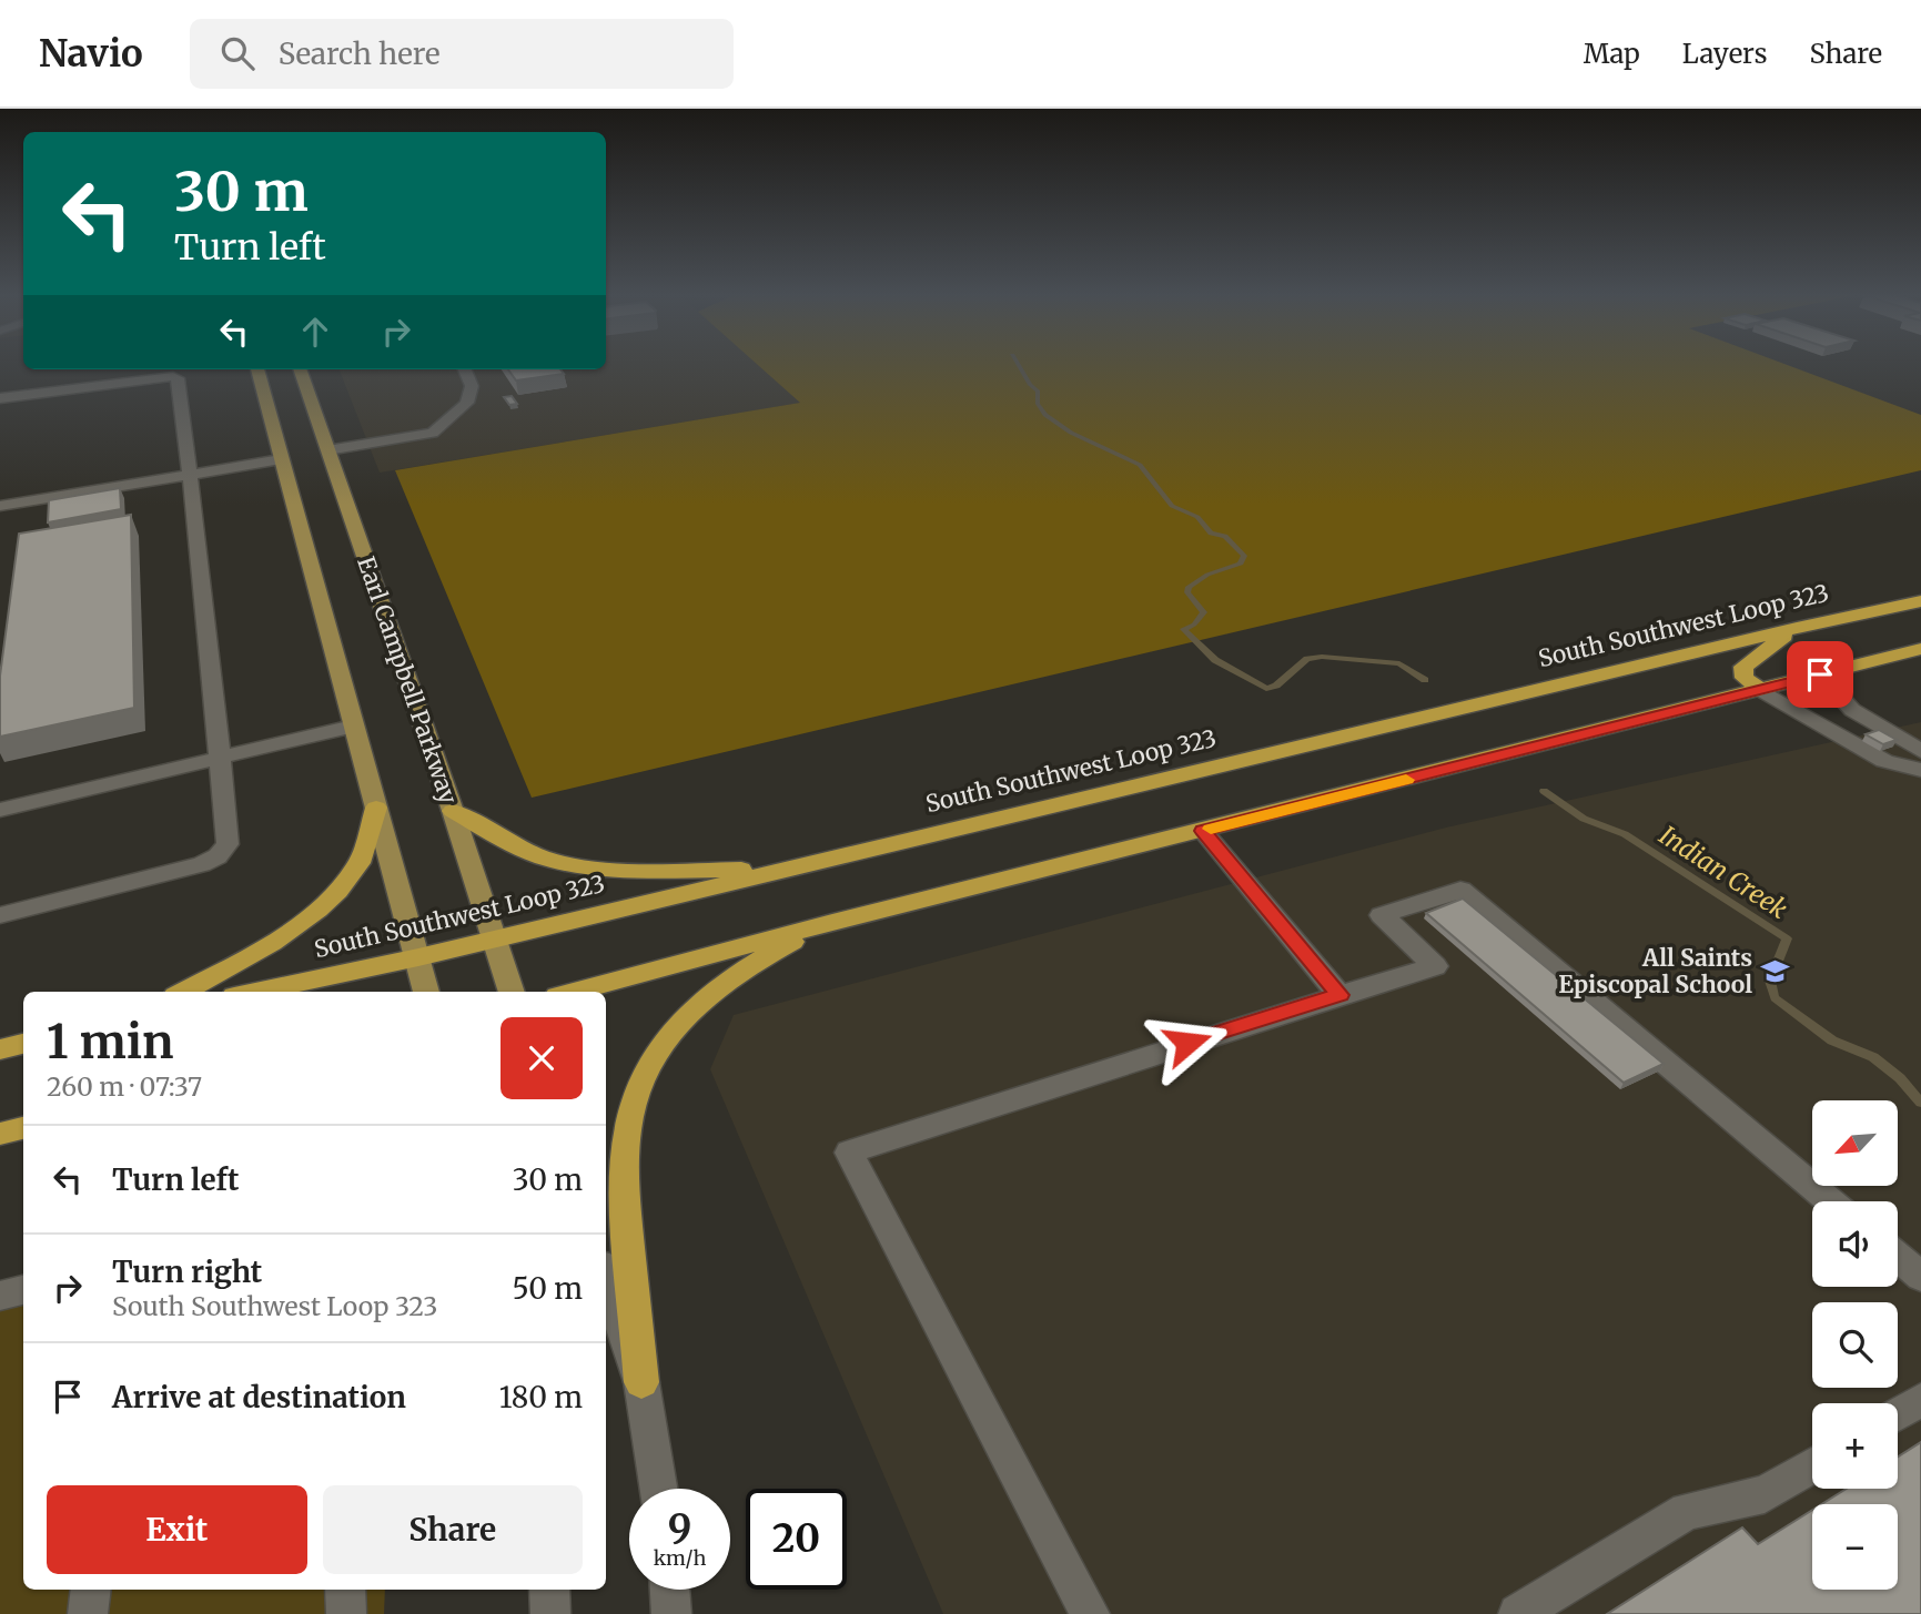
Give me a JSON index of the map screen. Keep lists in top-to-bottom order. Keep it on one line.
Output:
{"streets":{"highway":["South Southwest Loop 323"],"main road":["Earl Campbell Parkway"]},"crossings":[["South Southwest Loop 323","Earl Campbell Parkway"]],"water":["Indian Creek"],"places":{"school or university":["All Saints Episcopal School"]},"north":"bottom left","page":{"header":"Navio","search":"Search here","nav":["Map","Layers","Share"],"turn":["30 m","Turn left"],"heading":["1 min","260 m · 07:37"],"map_buttons":["+","−"],"list":[{"name":"Turn left","value":"30 m"},{"name":"Turn right","note":"South Southwest Loop 323","value":"50 m"},{"name":"Arrive at destination","value":"180 m"}],"buttons":["Exit","Share"],"speed":"9 km/h","limit":"20"}}
